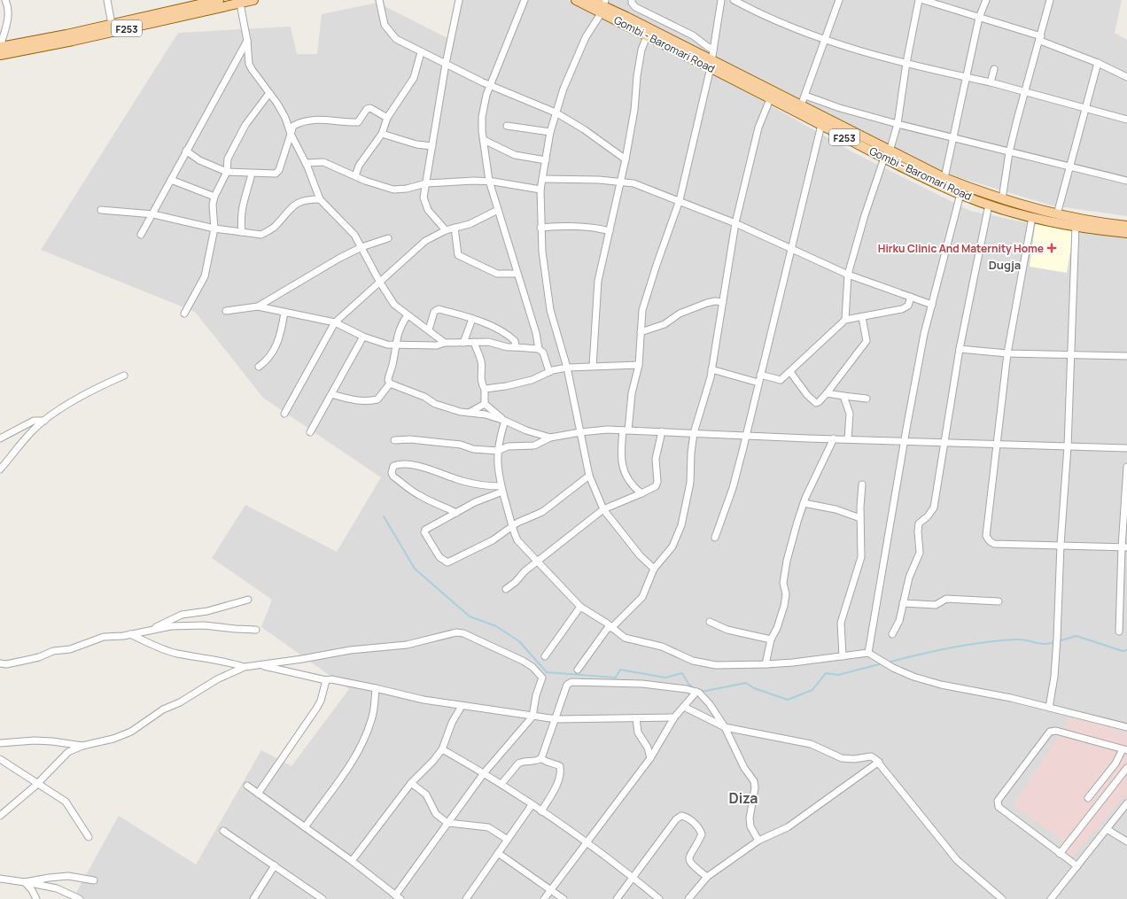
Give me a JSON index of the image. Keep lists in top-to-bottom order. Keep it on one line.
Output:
{"streets":{"main road":["F253","Gombi - Baromari Road"]},"districts":["Dugja","Diza"],"places":{"health":["Hirku Clinic And Maternity Home"]}}
